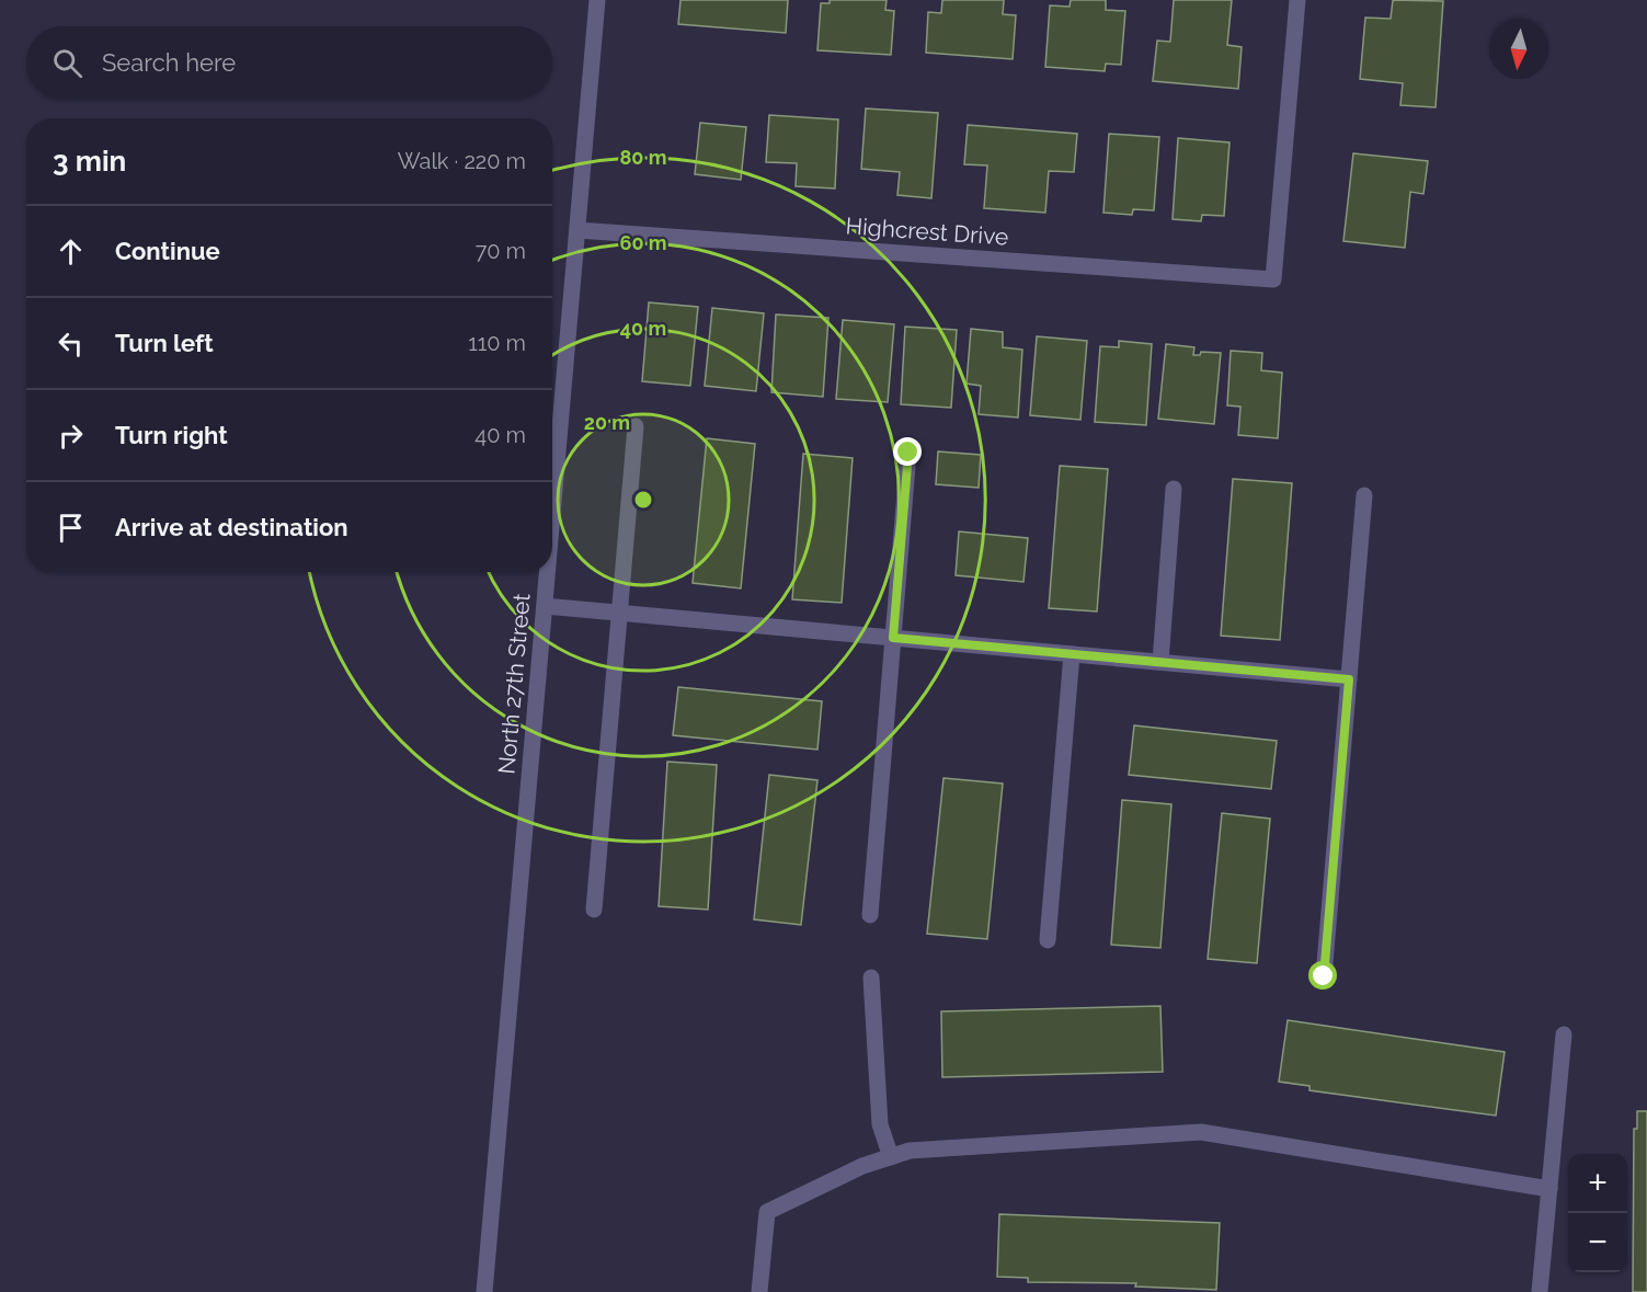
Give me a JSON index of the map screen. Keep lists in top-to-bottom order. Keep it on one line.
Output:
{"streets":{"street":["Highcrest Drive","North 27th Street"]},"crossings":[["Highcrest Drive","North 27th Street"]],"north":"bottom","page":{"search":"Search here","heading":["3 min","Walk · 220 m"],"list":[["Continue","70 m"],["Turn left","110 m"],["Turn right","40 m"],"Arrive at destination"],"map_buttons":["+","−"]},"rings":["80 m","60 m","40 m","20 m"]}
